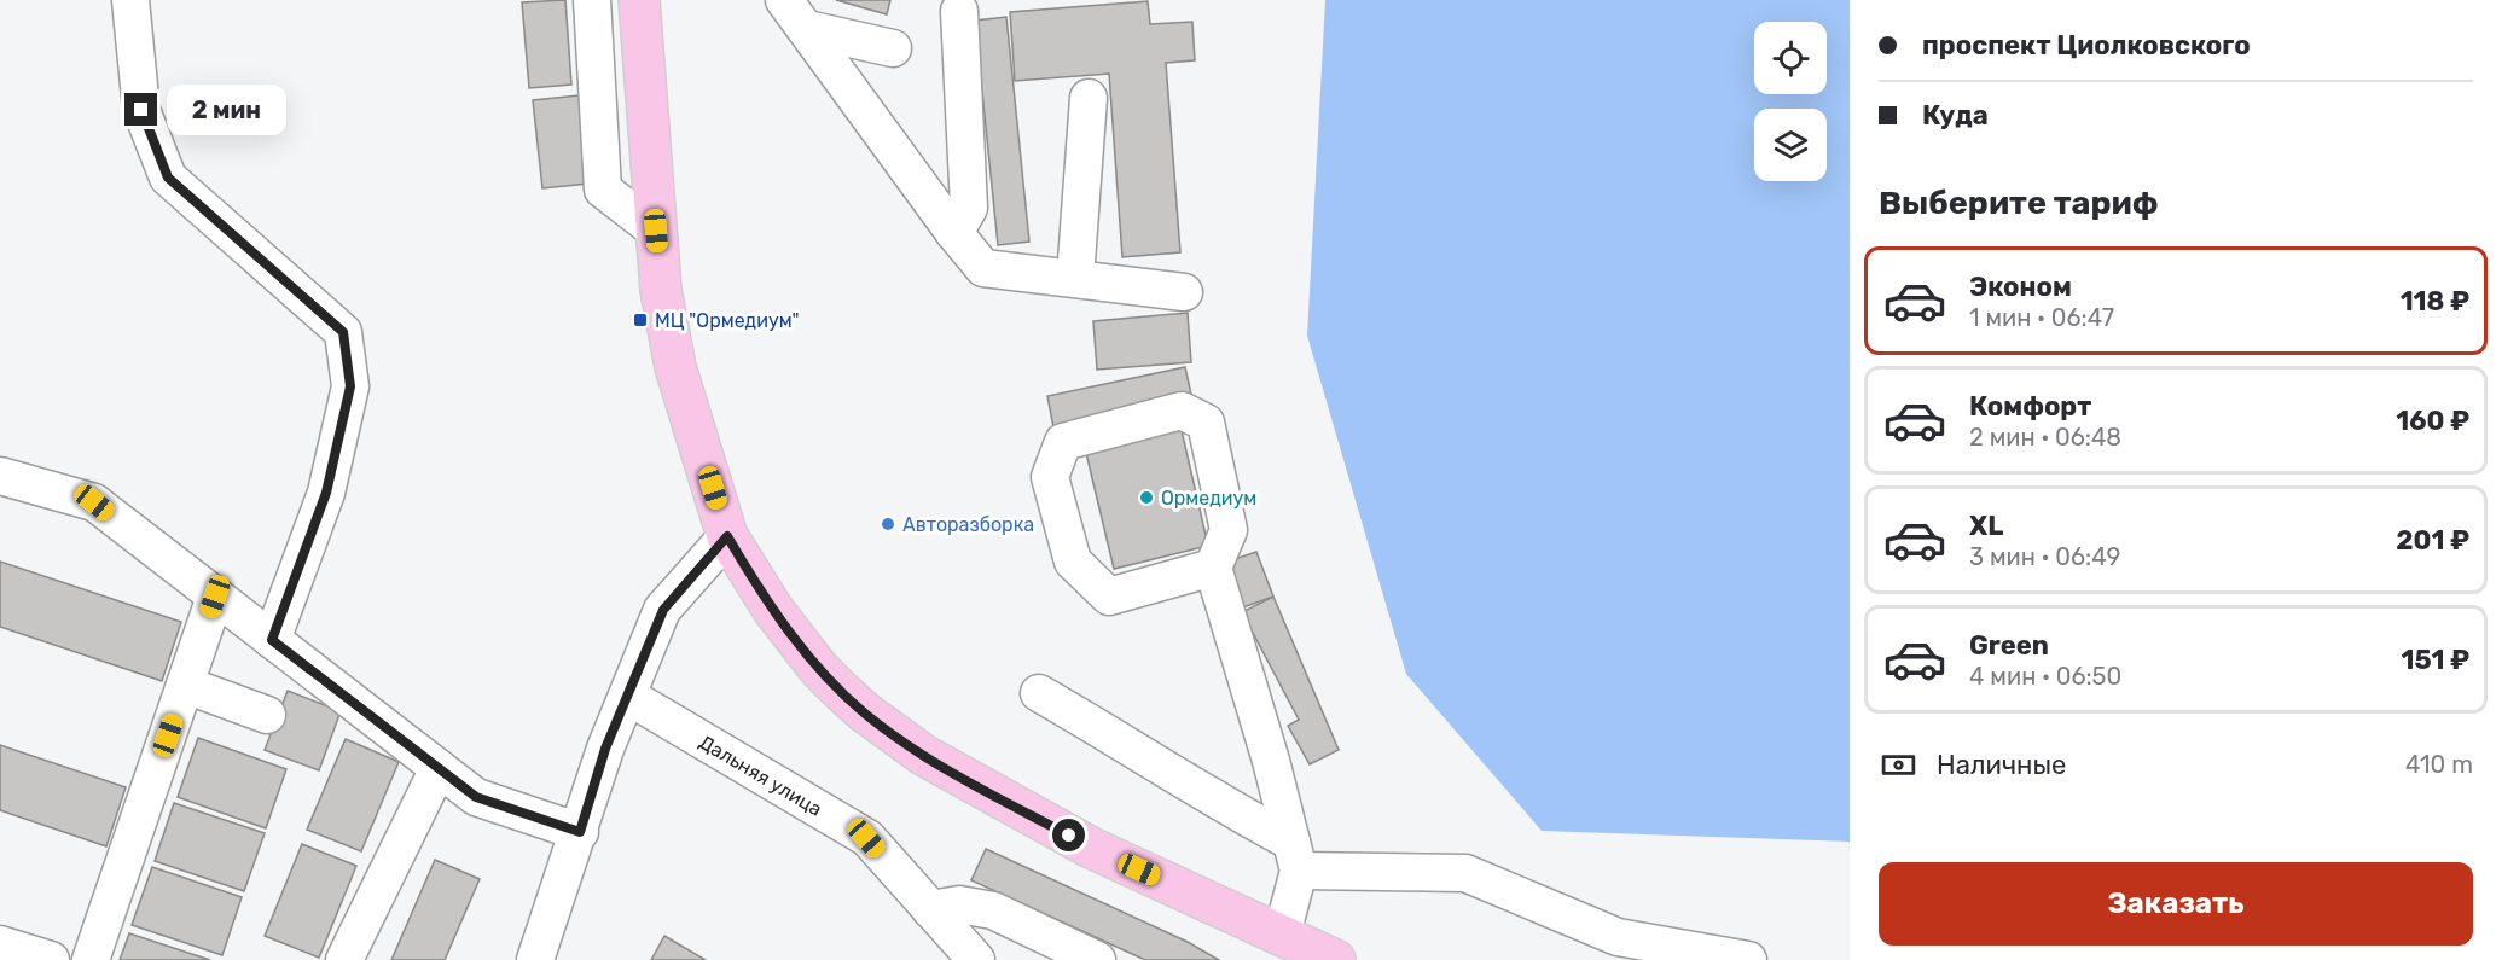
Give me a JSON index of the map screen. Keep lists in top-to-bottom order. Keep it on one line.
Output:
{"streets":{"street":["Дальняя улица"]},"places":{"transit":["МЦ \"Ормедиум\""],"other":["Ормедиум","Авторазборка"]},"page":{"banner":["проспект Циолковского","Куда"],"bubble":"2 мин","heading":"Выберите тариф","list":[{"name":"Эконом","note":"1 мин · 06:47","value":"118 ₽"},{"name":"Комфорт","note":"2 мин · 06:48","value":"160 ₽"},{"name":"XL","note":"3 мин · 06:49","value":"201 ₽"},{"name":"Green","note":"4 мин · 06:50","value":"151 ₽"}],"pay":["Наличные","410 m"],"buttons":"Заказать"}}
